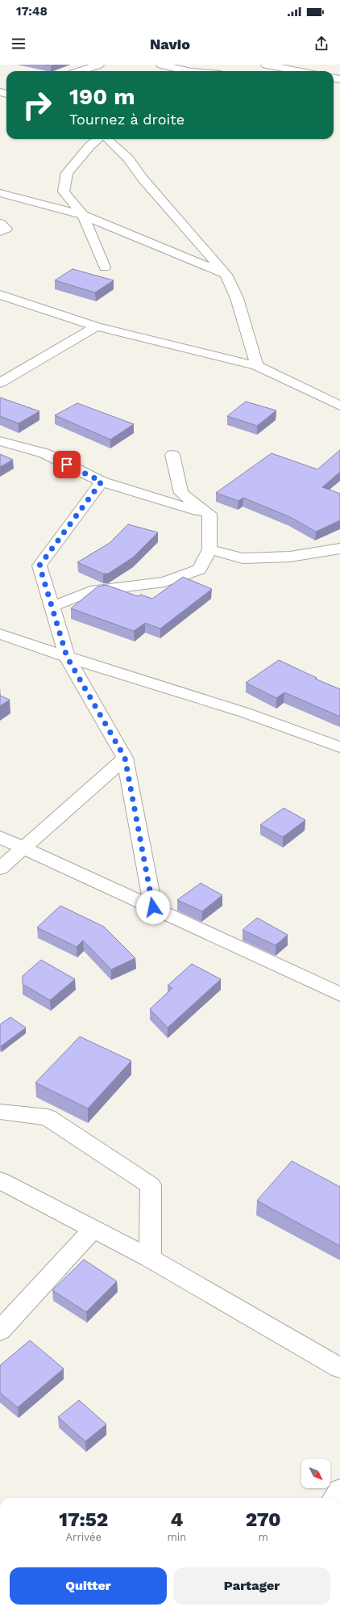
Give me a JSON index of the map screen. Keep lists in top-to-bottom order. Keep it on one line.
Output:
{"north":"bottom right","page":{"status":"17:48","header":"Navio","turn":["190 m","Tournez à droite"],"eta":["17:52","Arrivée","4","min","270","m"],"buttons":["Quitter","Partager"]}}
